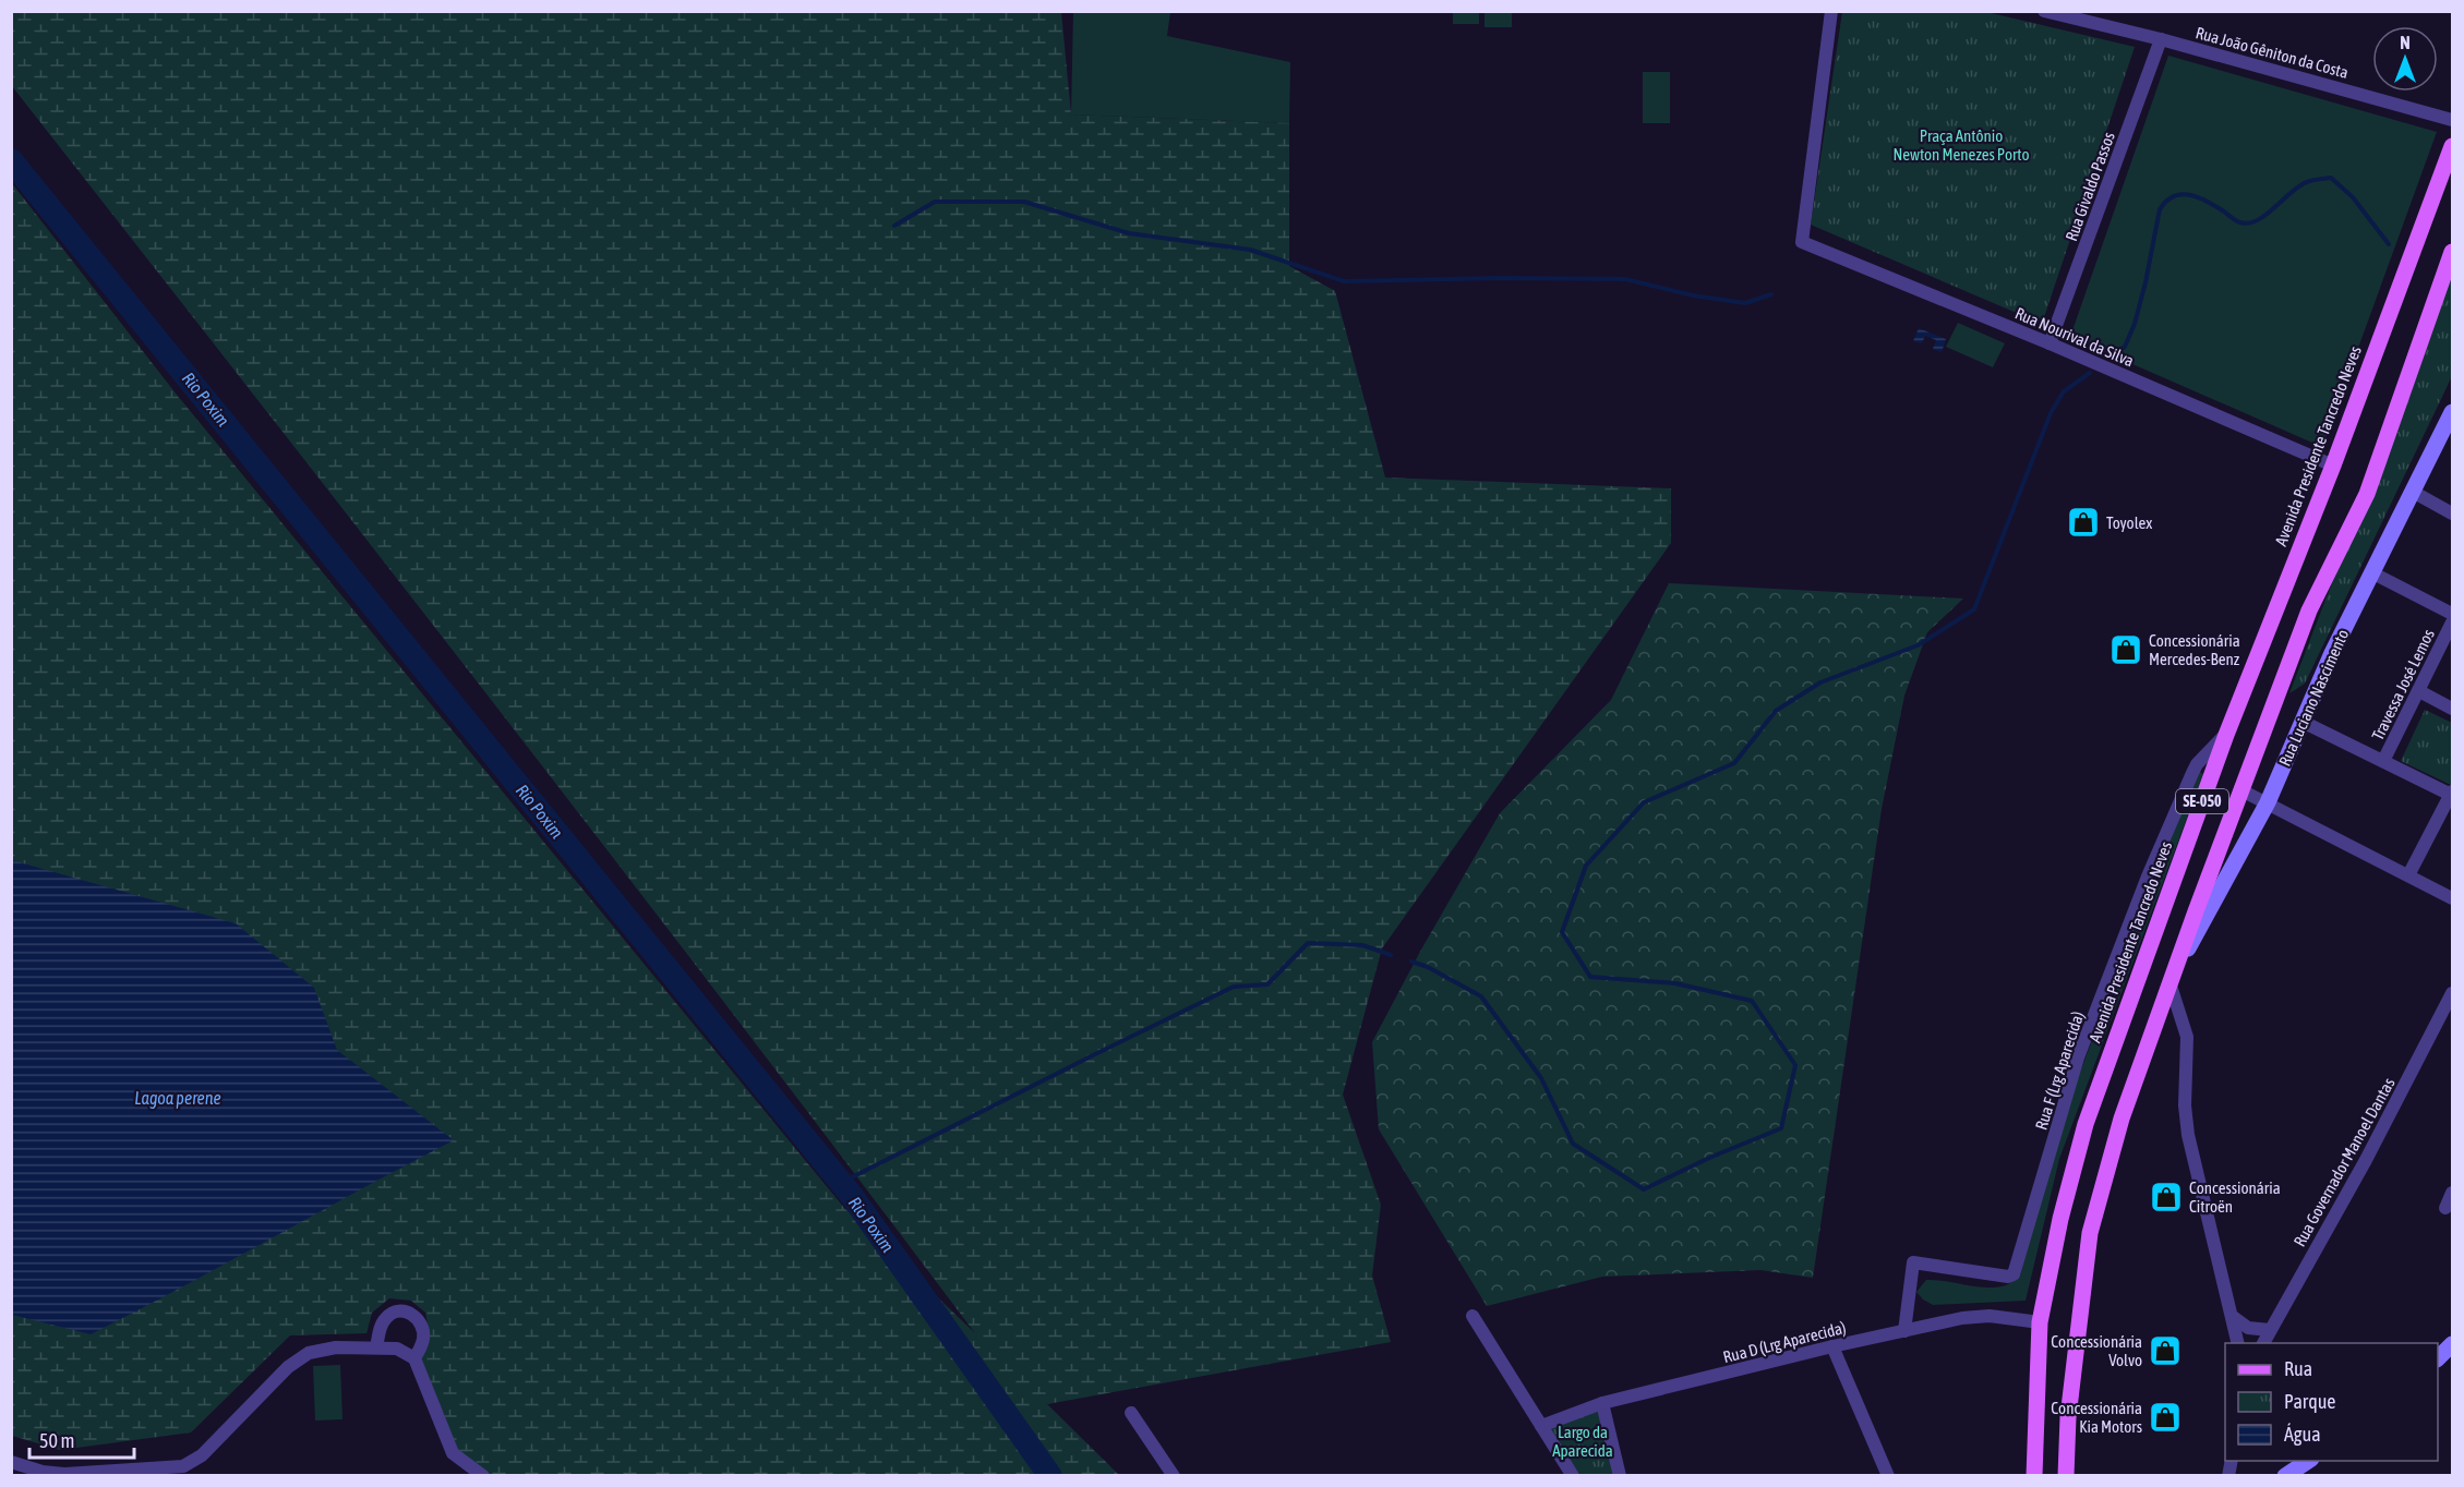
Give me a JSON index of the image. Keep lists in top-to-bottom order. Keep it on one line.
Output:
{"streets":{"main road":["Avenida Presidente Tancredo Neves","SE-050"],"street":["Rua João Gêniton da Costa","Rua Givaldo Passos","Rua Nourival da Silva","Travessa José Lemos","Rua Luciano Nascimento","Rua F (Lrg Aparecida)","Rua Governador Manoel Dantas","Rua D (Lrg Aparecida)"]},"crossings":[["Rua João Gêniton da Costa","Rua Givaldo Passos"],["Rua Givaldo Passos","Rua Nourival da Silva"],["Rua Nourival da Silva","Avenida Presidente Tancredo Neves"],["Avenida Presidente Tancredo Neves","Rua F (Lrg Aparecida)"],["Avenida Presidente Tancredo Neves","Rua D (Lrg Aparecida)"],["Rua Luciano Nascimento","SE-050"],["Rua F (Lrg Aparecida)","Rua D (Lrg Aparecida)"]],"water":["Rio Poxim","Lagoa perene"],"parks":["Praça Antônio Newton Menezes Porto","Largo da Aparecida"],"places":{"shop":["Toyolex","Concessionária Mercedes-Benz","Concessionária Citroën","Concessionária Volvo","Concessionária Kia Motors"]},"legend":["Rua","Parque","Água"],"scale_bar":"50 m","north":"top"}
